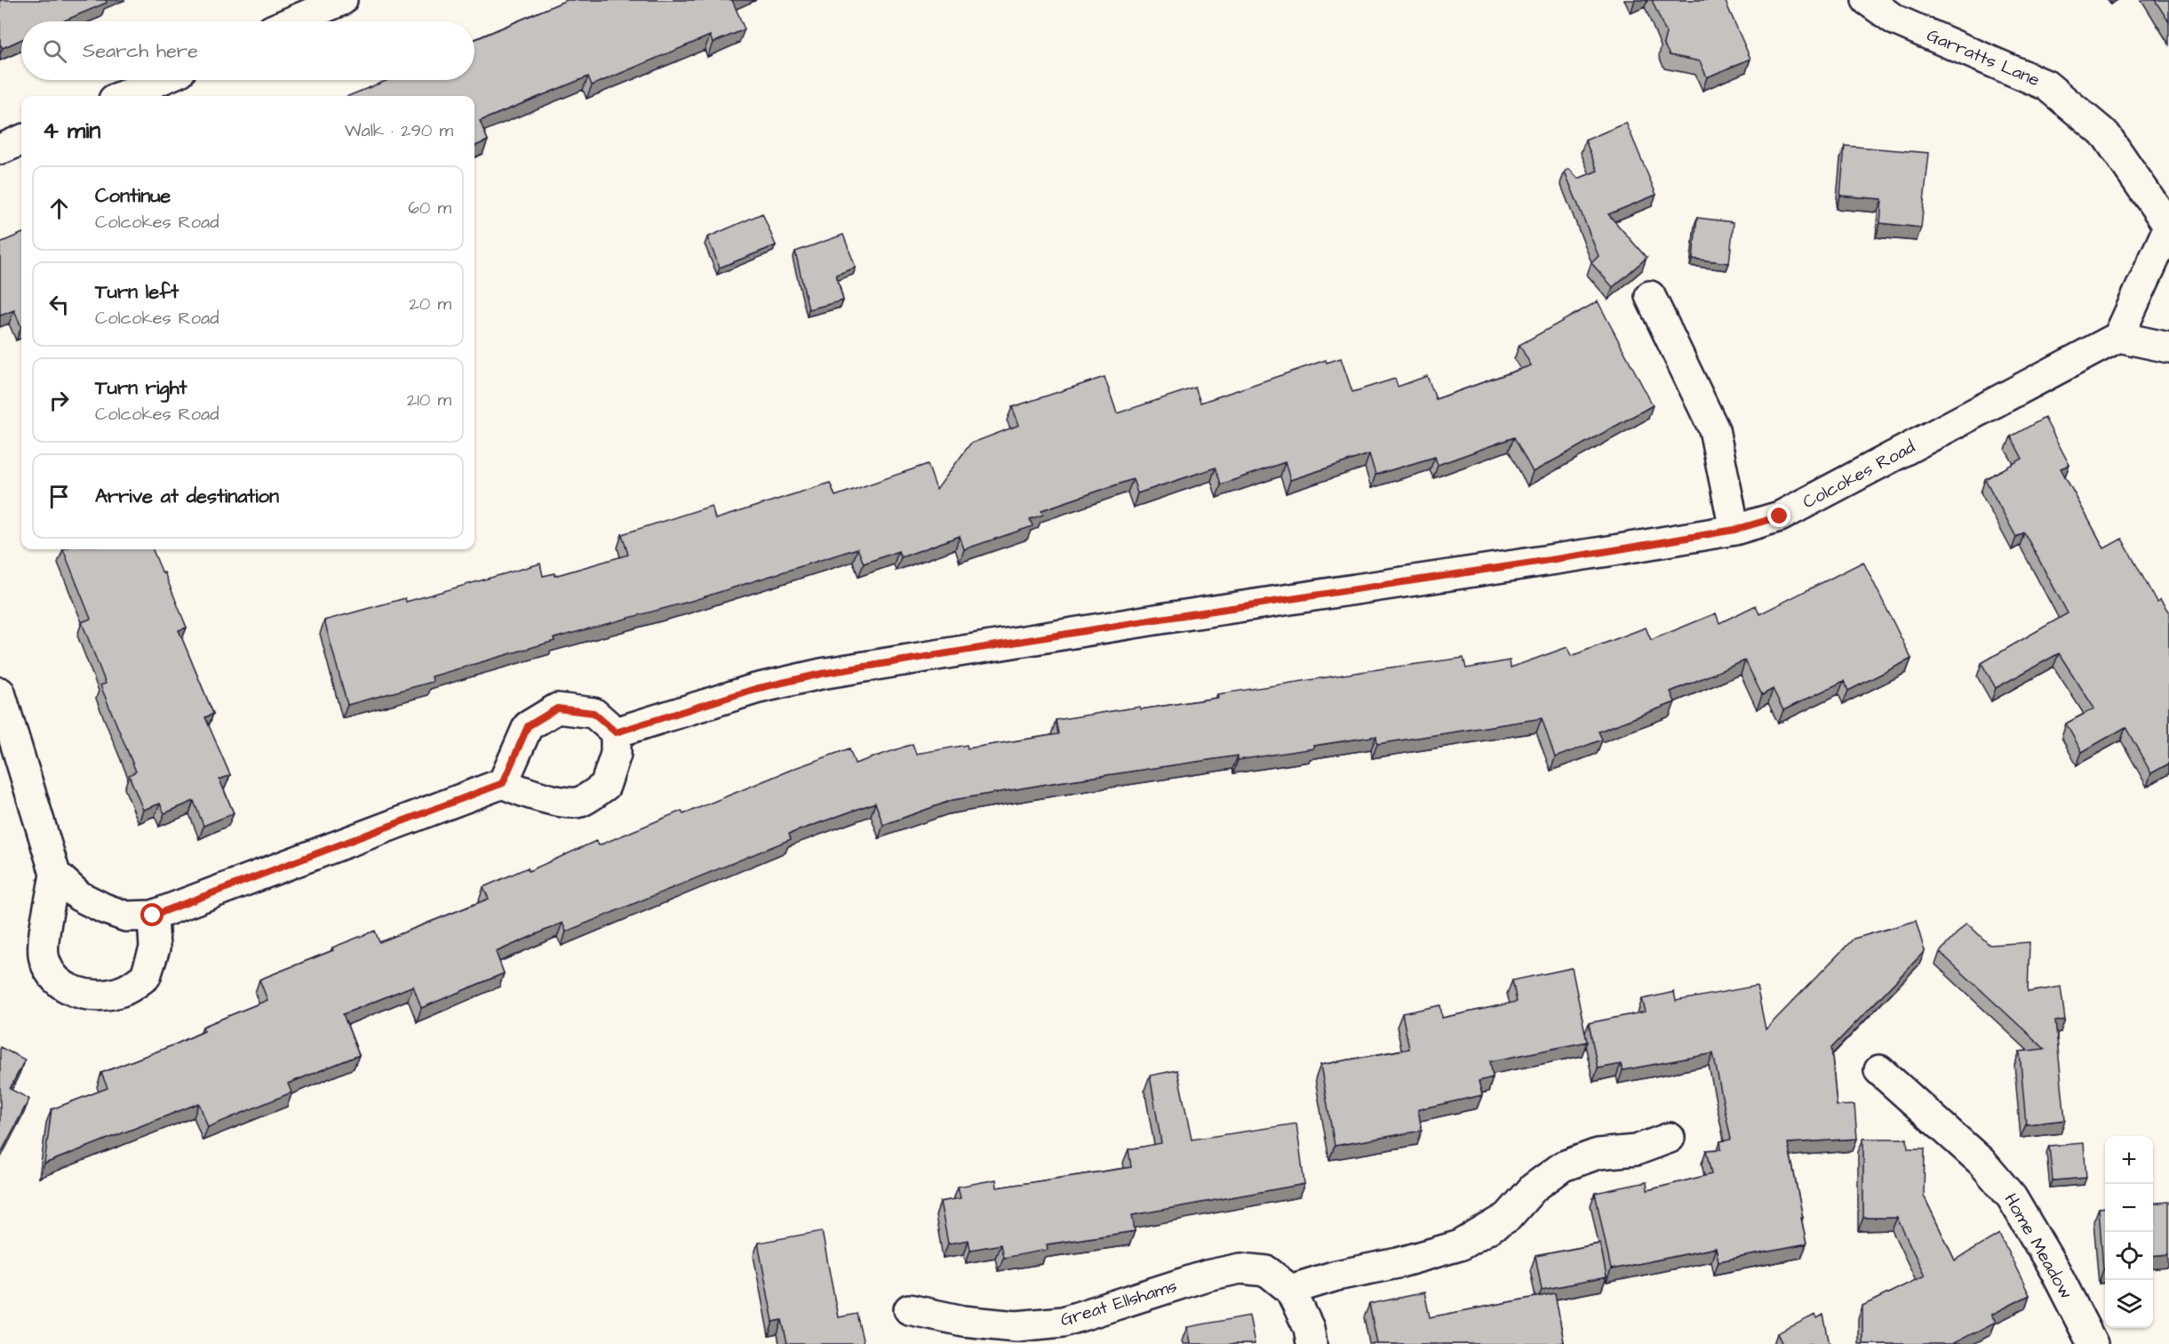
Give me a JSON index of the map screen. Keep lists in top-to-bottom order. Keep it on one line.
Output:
{"streets":{"street":["Garratts Lane","Colcokes Road","Home Meadow","Great Ellshams"]},"page":{"search":"Search here","heading":["4 min","Walk · 290 m"],"list":[["Continue","Colcokes Road","60 m"],["Turn left","Colcokes Road","20 m"],["Turn right","Colcokes Road","210 m"],"Arrive at destination"],"map_buttons":["+","−"]}}
